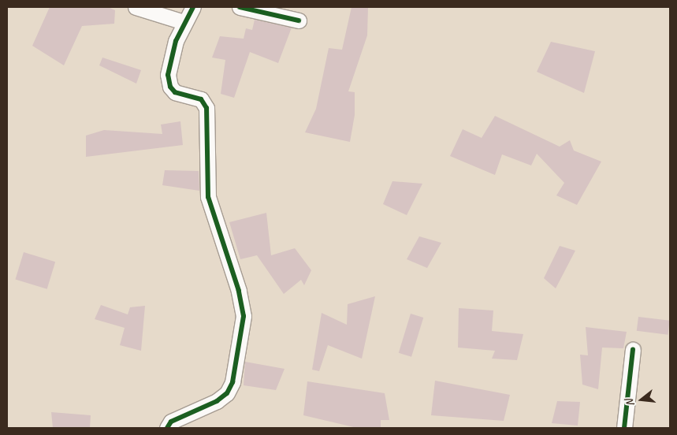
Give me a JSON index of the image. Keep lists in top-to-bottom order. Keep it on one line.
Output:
{"north":"left"}
